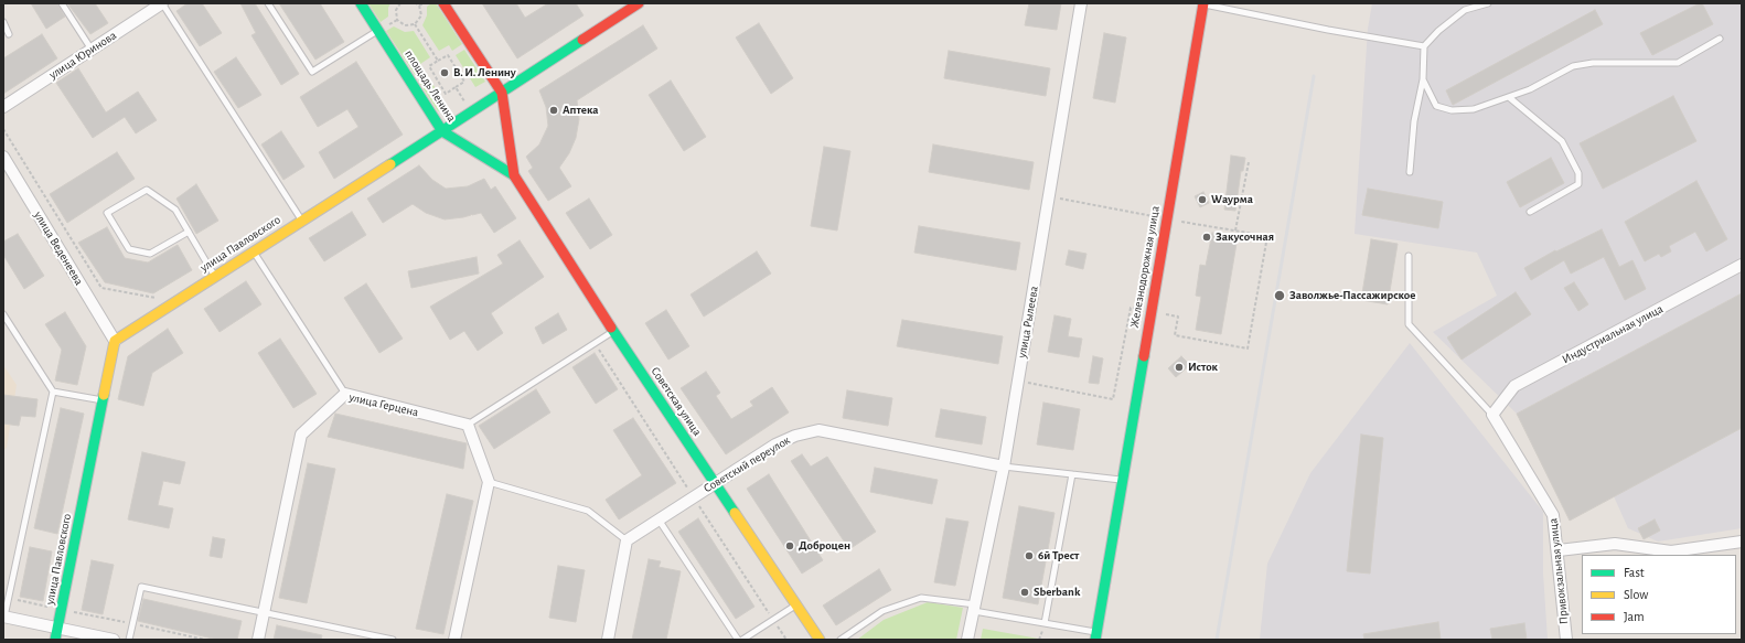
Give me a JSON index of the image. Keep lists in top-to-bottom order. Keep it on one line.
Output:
{"streets":{"street":["улица Юринова","площадь Ленина","улица Павловского","улица Веденеева","Железнодорожная улица","улица Рылеева","Индустриальная улица","Советская улица","улица Герцена","Советский переулок","Привокзальная улица"]},"crossings":[["площадь Ленина","улица Павловского"],["площадь Ленина","Советская улица"],["улица Павловского","улица Веденеева"],["улица Рылеева","Советский переулок"],["Индустриальная улица","Привокзальная улица"],["Советская улица","Советский переулок"]],"places":["В. И. Ленину","Аптека","Wаурма","Закусочная","Заволжье-Пассажирское","Исток","Доброцен","6й Трест","Sberbank"],"legend":["Fast","Slow","Jam"]}
